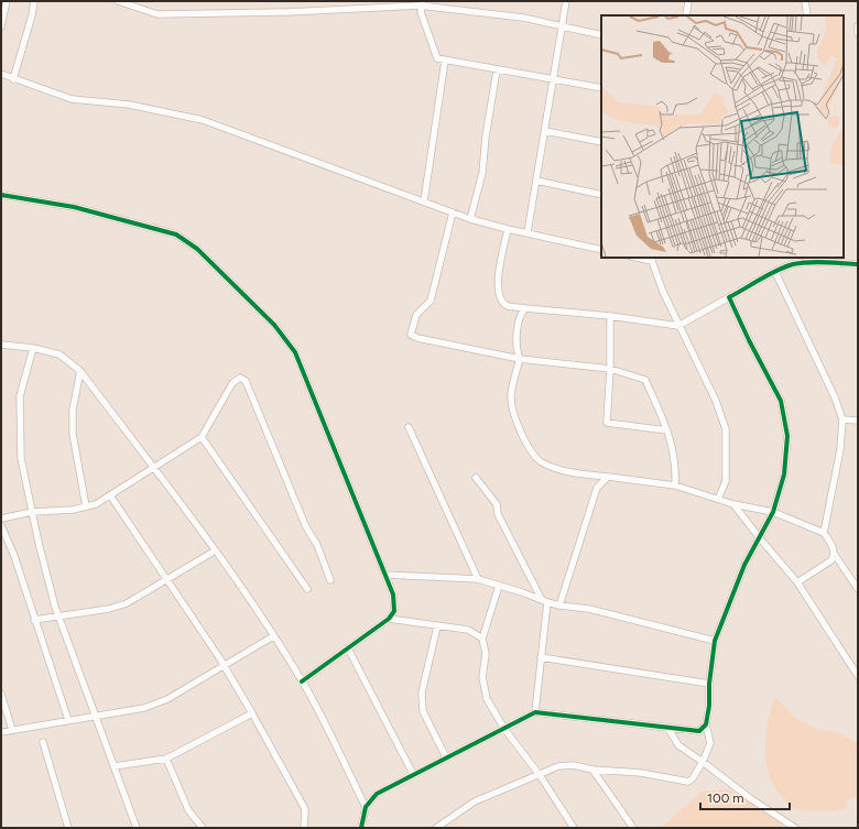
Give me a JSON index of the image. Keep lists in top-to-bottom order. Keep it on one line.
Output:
{"scale_bar":"100 m"}
